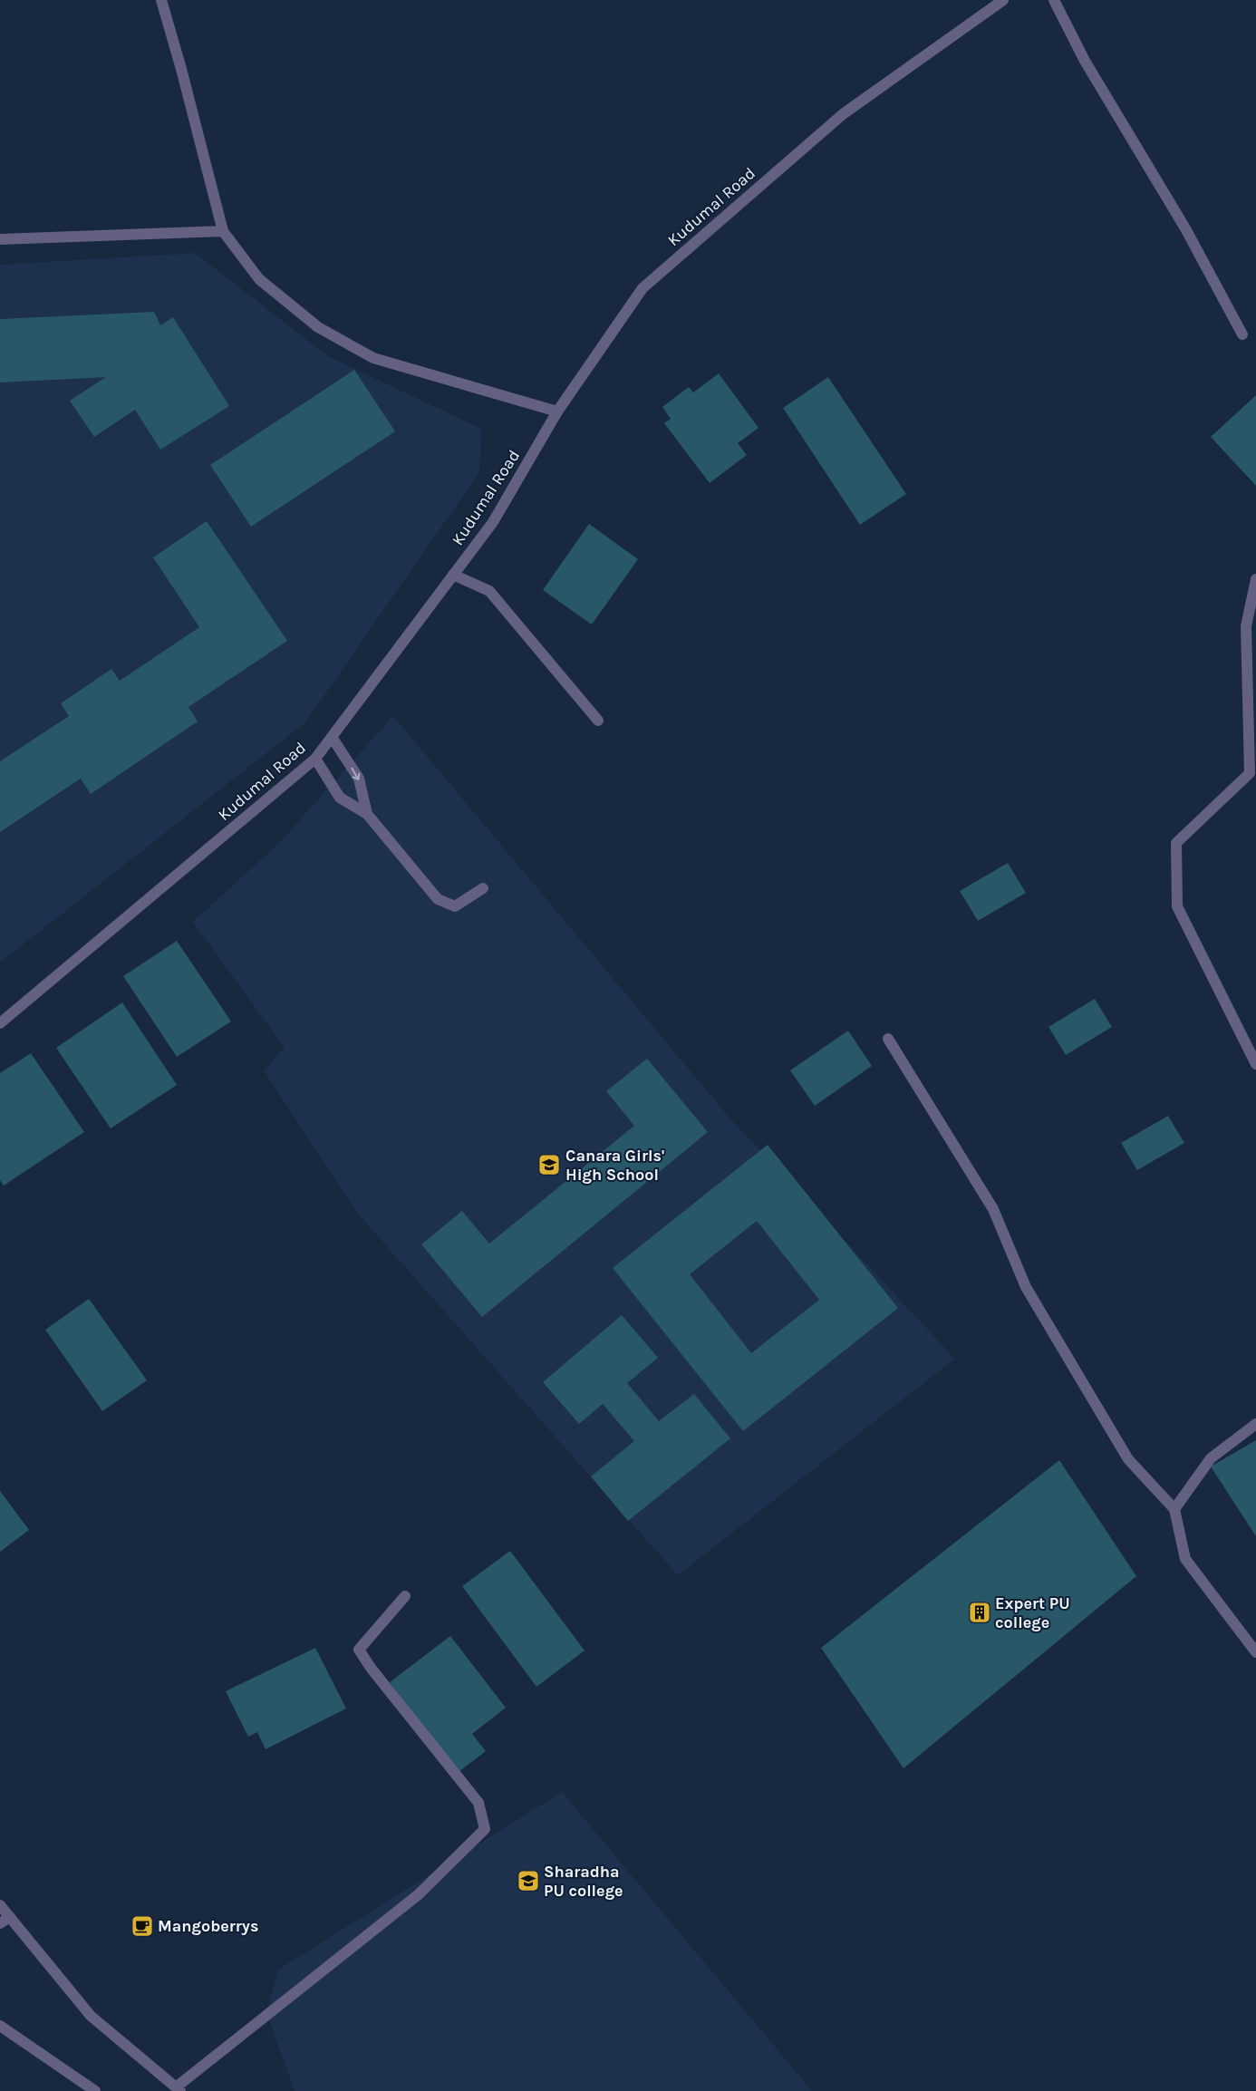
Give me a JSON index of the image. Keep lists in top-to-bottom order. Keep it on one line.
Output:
{"streets":{"street":["Kudumal Road"]},"places":{"school or university":["Canara Girls' High School","Sharadha PU college"],"building":["Expert PU college"],"cafe":["Mangoberrys"]}}
